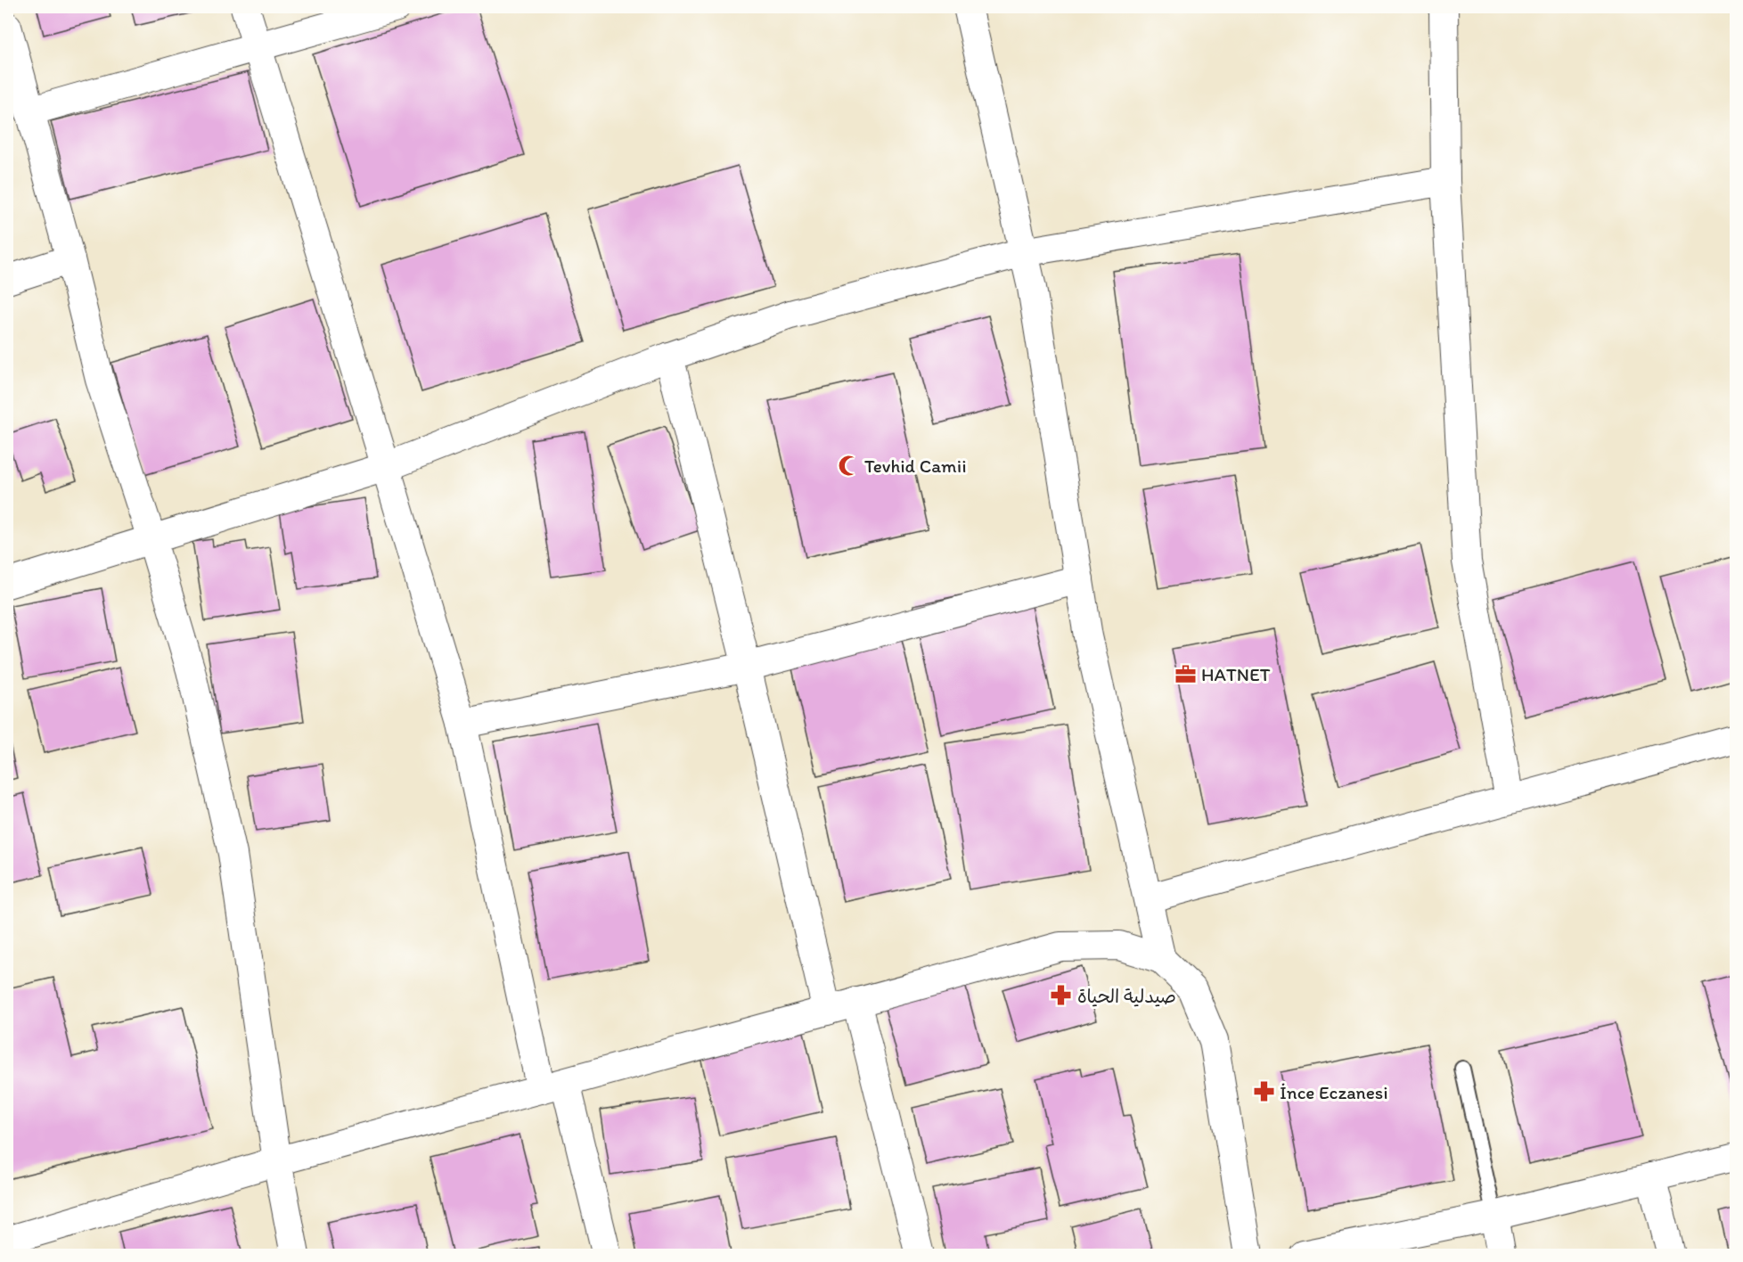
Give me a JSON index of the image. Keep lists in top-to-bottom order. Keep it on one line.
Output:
{"places":{"mosque":["Tevhid Camii"],"office":["HATNET"],"pharmacy":["صيدلية الحياة","İnce Eczanesi"]}}
